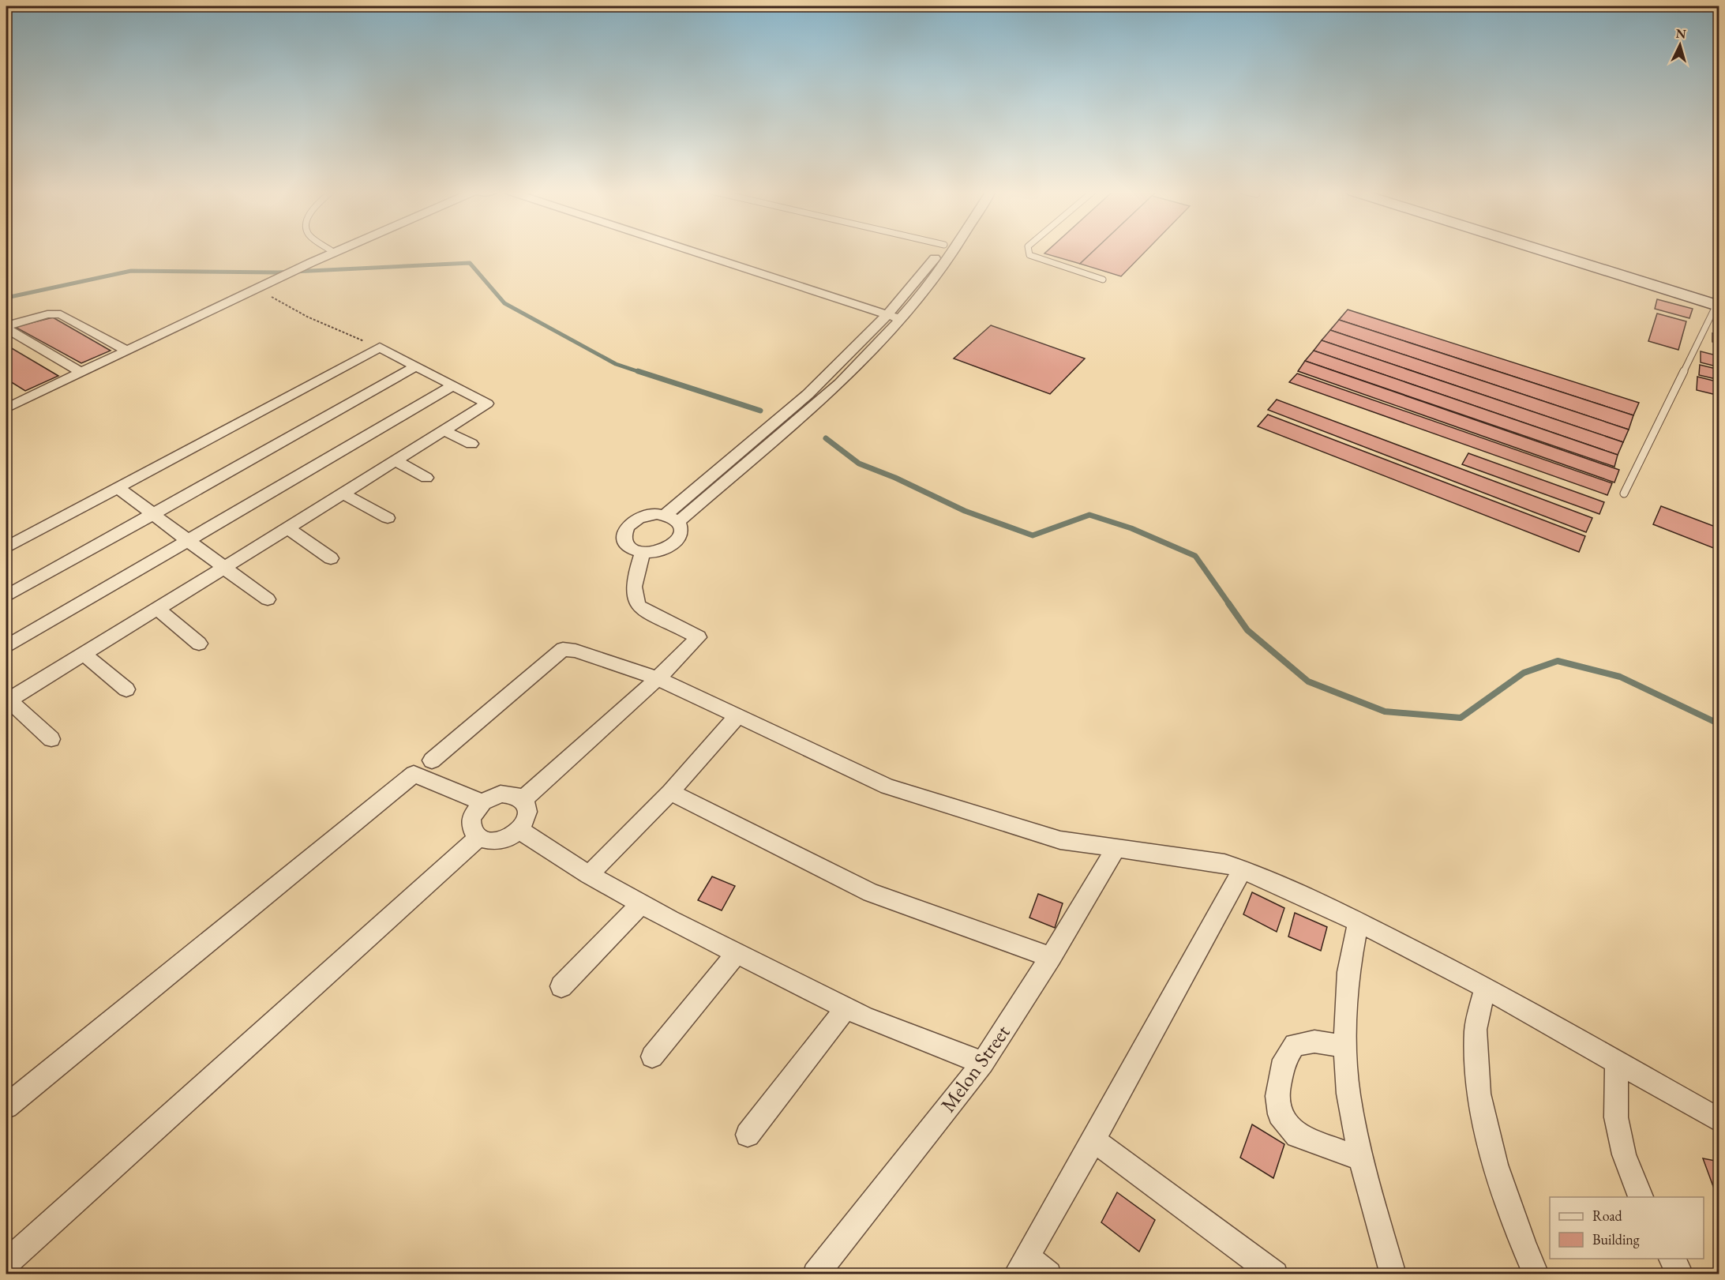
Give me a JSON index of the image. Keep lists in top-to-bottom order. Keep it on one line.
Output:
{"streets":{"street":["Melon Street"]},"legend":["Road","Building"],"north":"top"}
